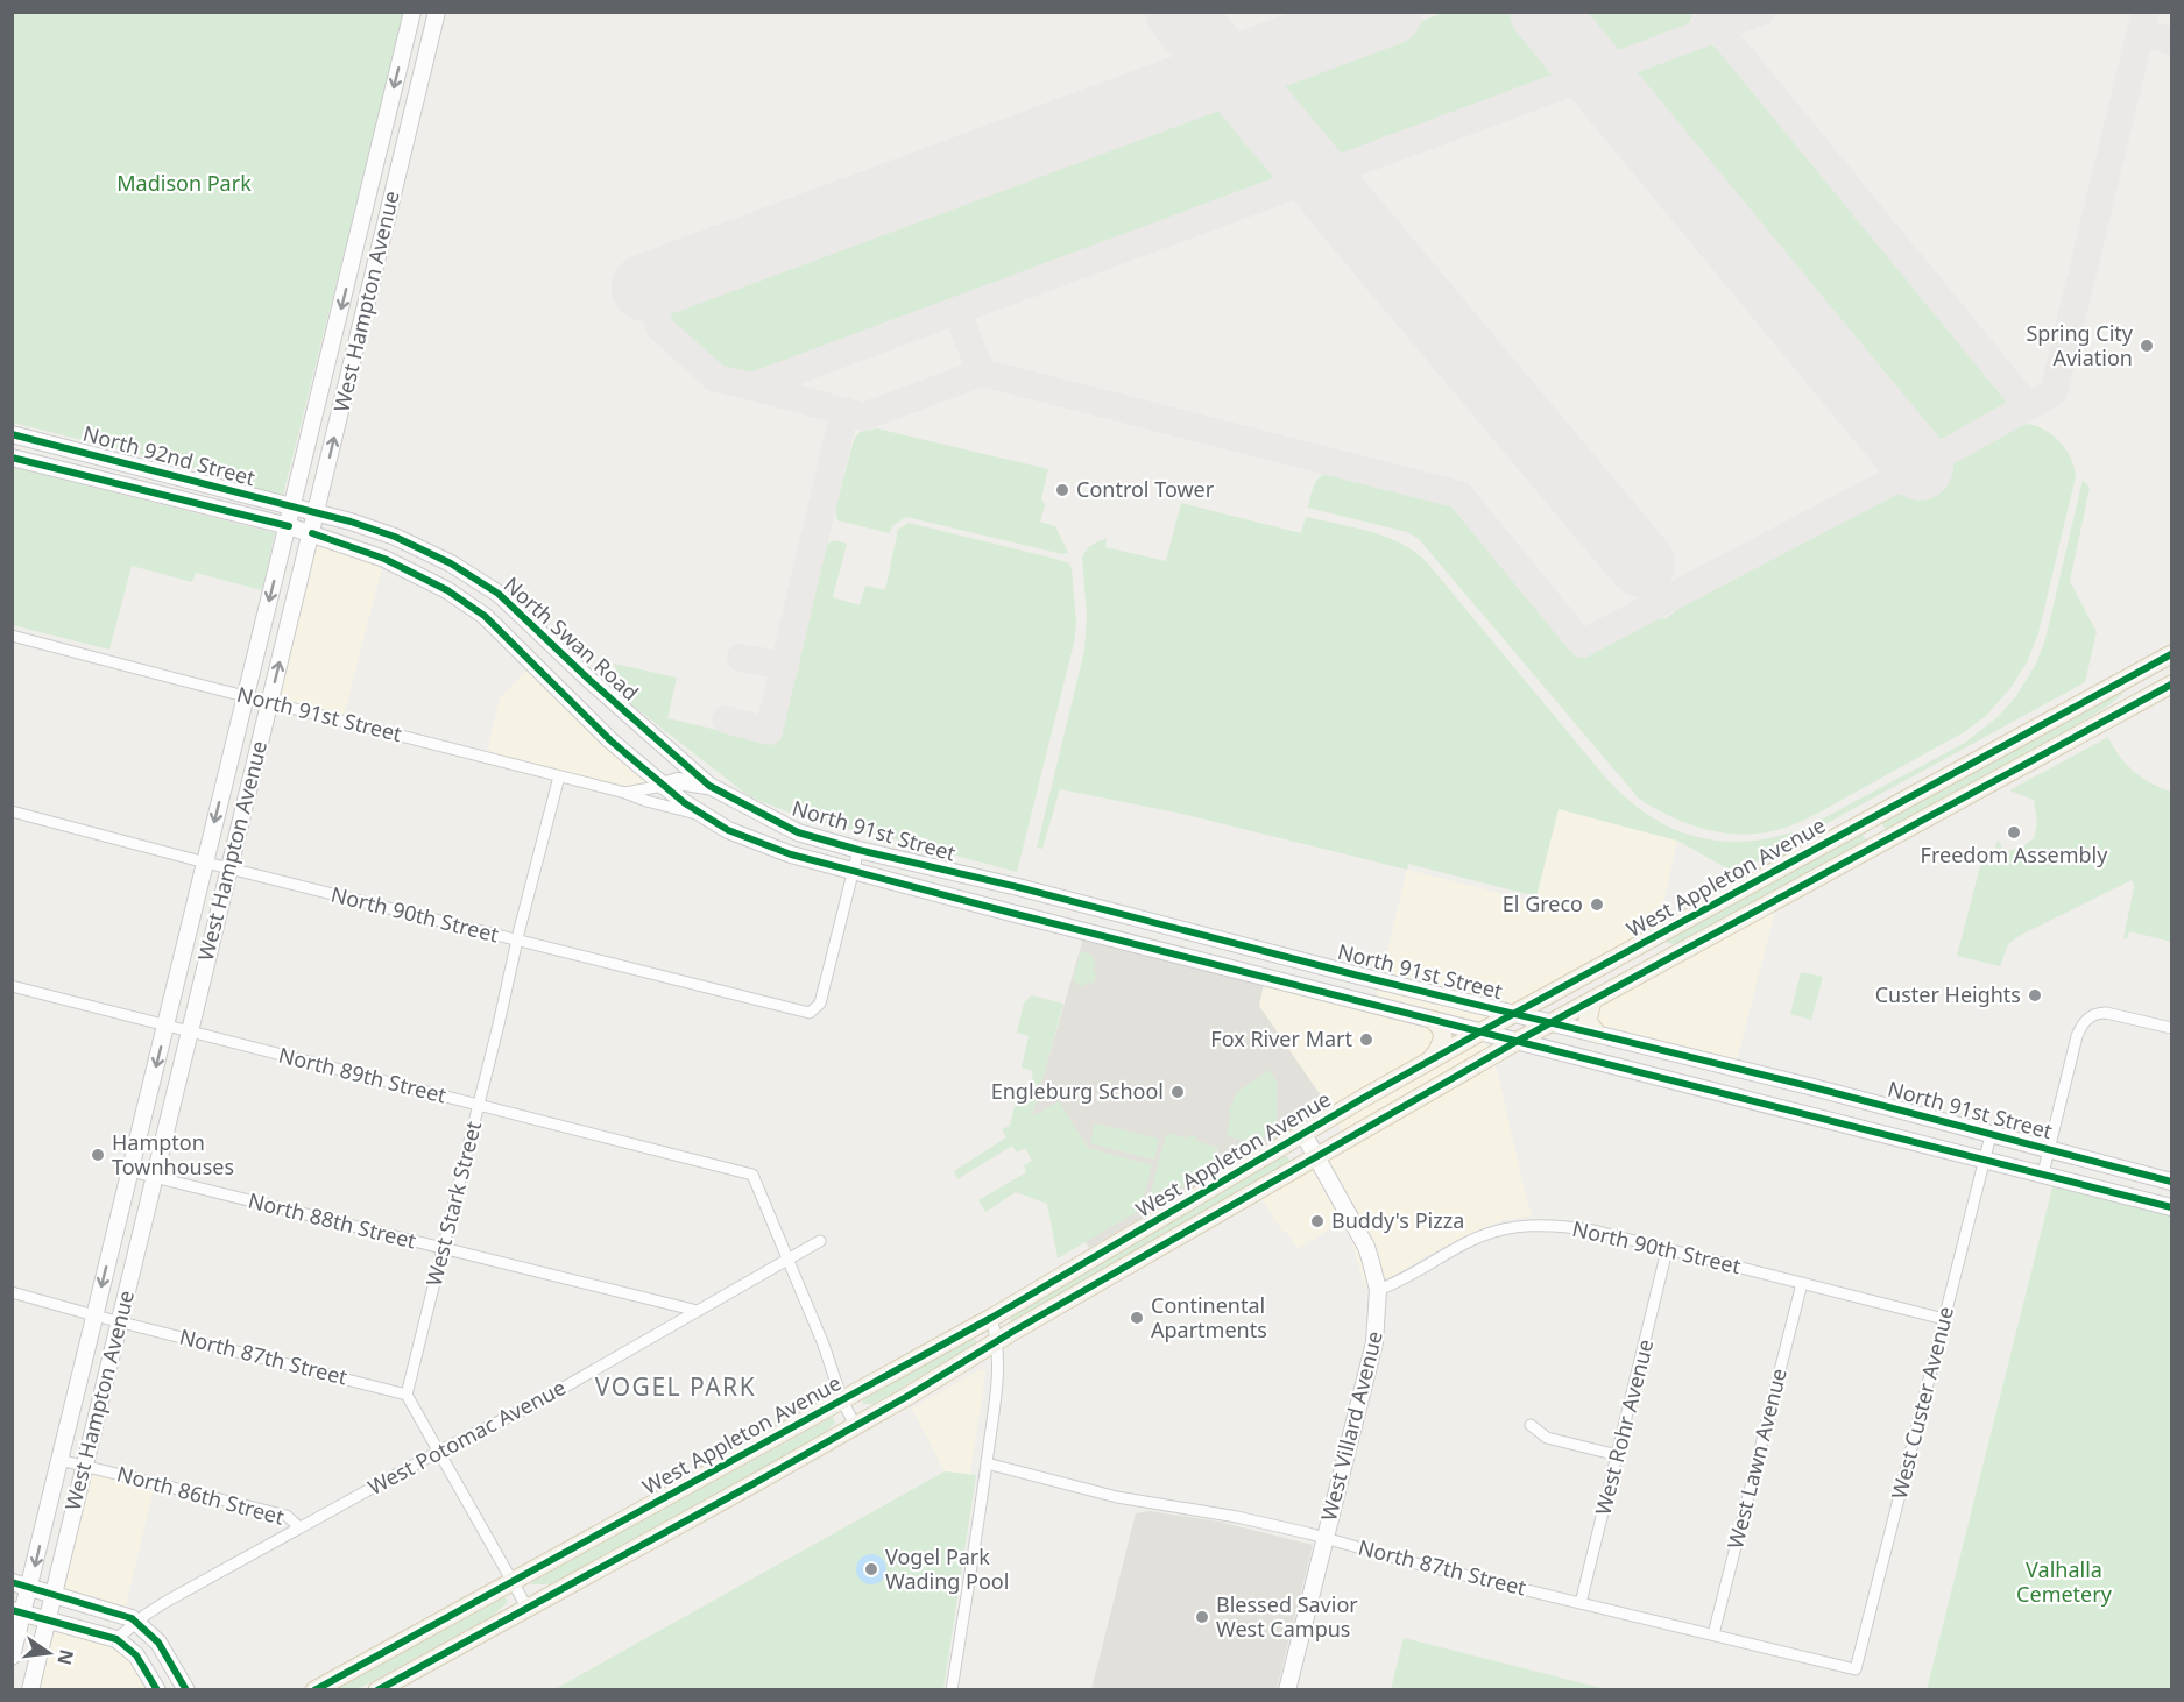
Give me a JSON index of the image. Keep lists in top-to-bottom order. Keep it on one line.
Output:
{"streets":{"main road":["West Hampton Avenue","North 92nd Street","North Swan Road","North 91st Street","West Appleton Avenue","West Villard Avenue"],"street":["North 90th Street","North 89th Street","West Stark Street","North 88th Street","North 87th Street","West Custer Avenue","West Rohr Avenue","West Potomac Avenue","West Lawn Avenue","North 86th Street"]},"crossings":[["West Hampton Avenue","North 92nd Street"],["West Hampton Avenue","North Swan Road"],["West Hampton Avenue","North 91st Street"],["West Hampton Avenue","North 90th Street"],["West Hampton Avenue","North 89th Street"],["West Hampton Avenue","North 88th Street"],["West Hampton Avenue","North 87th Street"],["West Hampton Avenue","North 86th Street"],["North 92nd Street","North Swan Road"],["North Swan Road","North 91st Street"],["North 91st Street","West Appleton Avenue"],["North 91st Street","North 90th Street"],["North 91st Street","West Stark Street"],["North 91st Street","West Custer Avenue"],["West Appleton Avenue","West Villard Avenue"],["North 90th Street","West Stark Street"],["North 90th Street","West Custer Avenue"],["North 90th Street","West Villard Avenue"],["North 90th Street","West Rohr Avenue"],["North 90th Street","West Lawn Avenue"],["North 89th Street","West Stark Street"],["North 89th Street","West Potomac Avenue"],["West Stark Street","North 88th Street"],["West Stark Street","North 87th Street"],["North 88th Street","West Potomac Avenue"],["North 87th Street","West Custer Avenue"],["North 87th Street","West Villard Avenue"],["North 87th Street","West Rohr Avenue"],["North 87th Street","West Lawn Avenue"],["West Potomac Avenue","North 86th Street"]],"districts":["VOGEL PARK"],"parks":["Madison Park","Valhalla Cemetery"],"places":["Spring City Aviation","Control Tower","Freedom Assembly","El Greco","Custer Heights","Fox River Mart","Engleburg School","Hampton Townhouses","Buddy's Pizza","Continental Apartments","Vogel Park Wading Pool","Blessed Savior West Campus"],"north":"right"}
